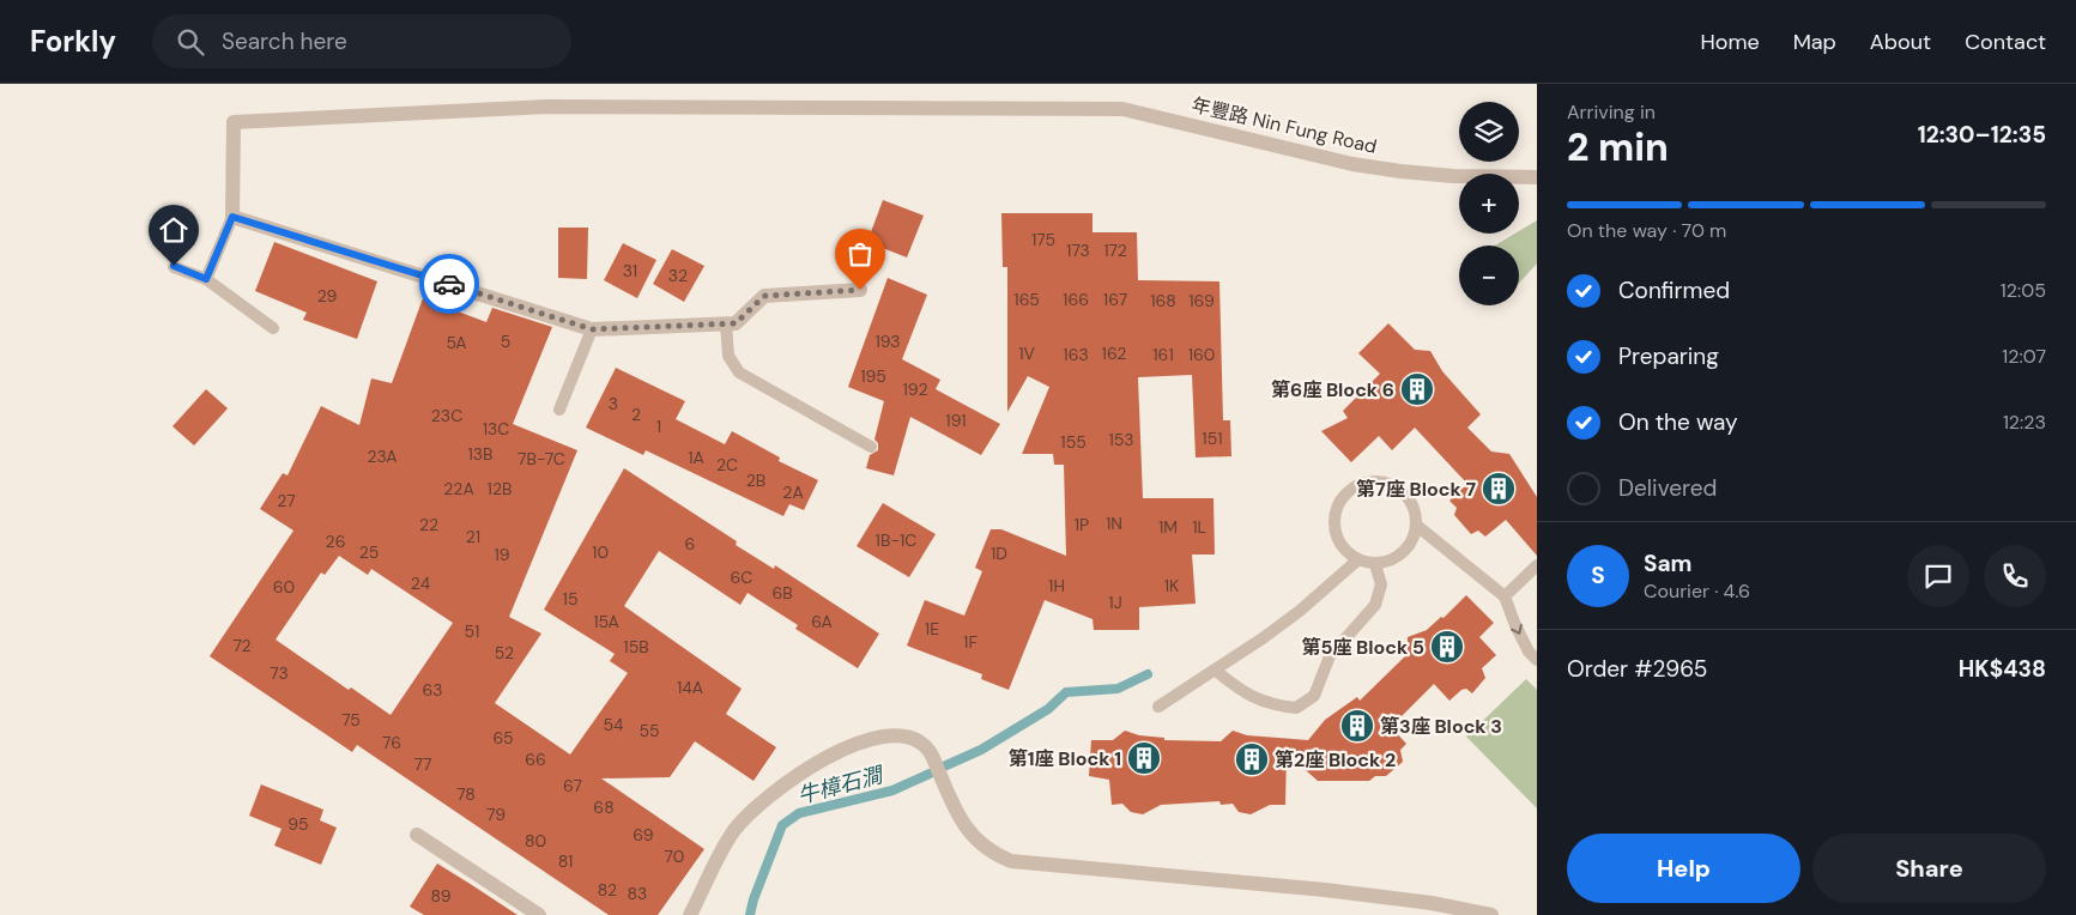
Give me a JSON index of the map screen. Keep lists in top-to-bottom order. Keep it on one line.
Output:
{"streets":{"street":["年豐路 Nin Fung Road"]},"water":["牛樟石澗"],"places":{"building":["第6座 Block 6","第7座 Block 7","第5座 Block 5","第3座 Block 3","第1座 Block 1","第2座 Block 2"]},"house_numbers":["175","173","172","31","32","29","165","166","167","168","169","5","193","5A","1V","162","163","161","160","195","192","3","2","23C","191","1","13C","151","153","155","13B","23A","1A","7B-7C","2C","2B","22A","12B","2A","27","1N","22","1P","1M","1L","21","1B-1C","26","6","25","10","1D","19","6C","24","1H","1K","60","6B","15","1J","15A","6A","1E","51","1F","72","15B","52","73","14A","63","75","54","55","65","76","66","77","67","78","68","79","95","69","80","70","81","82","83","89"],"page":{"header":"Forkly","search":"Search here","nav":["Home","Map","About","Contact"],"heading":["2 min","Arriving in","12:30–12:35"],"panel":["Sam","Courier · 4.6","Order #2965","HK$438"],"map_buttons":["+","−"],"bar":"On the way · 70 m","list":[["Confirmed","12:05"],["Preparing","12:07"],["On the way","12:23"],"Delivered"],"round":"S","buttons":["Help","Share"]}}
